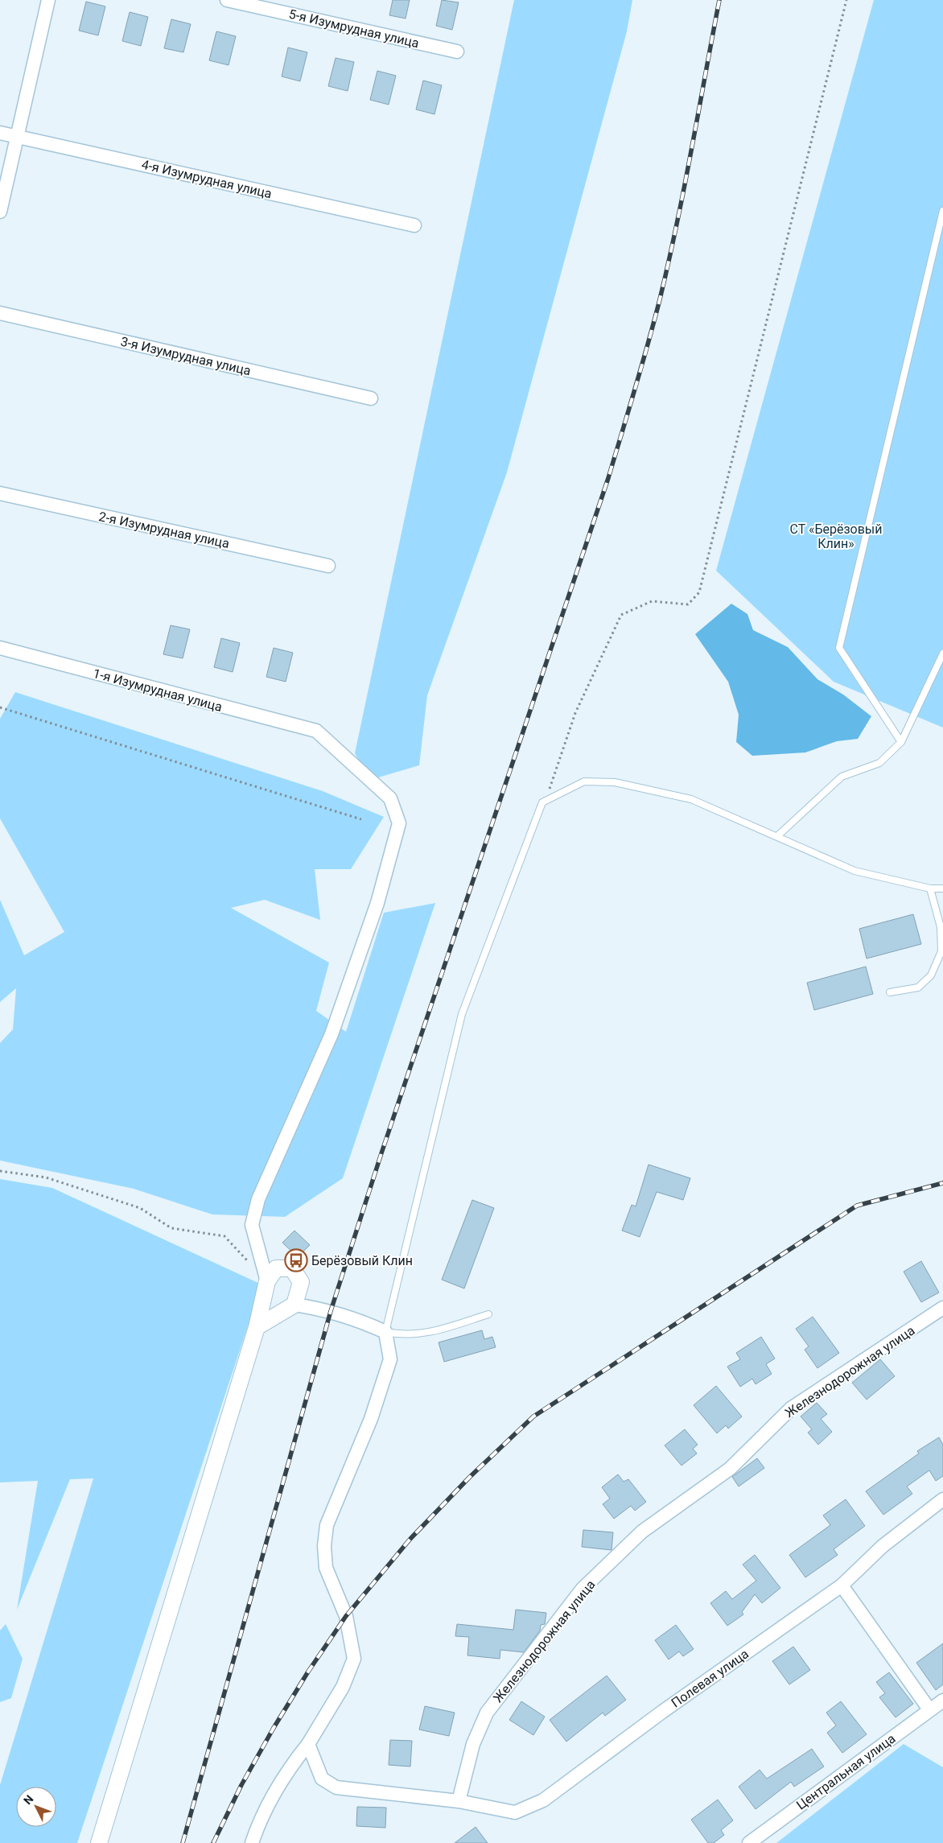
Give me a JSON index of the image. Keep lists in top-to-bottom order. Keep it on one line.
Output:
{"streets":{"street":["5-я Изумрудная улица","4-я Изумрудная улица","3-я Изумрудная улица","2-я Изумрудная улица","1-я Изумрудная улица","Железнодорожная улица","Полевая улица","Центральная улица"]},"crossings":[["Железнодорожная улица","Полевая улица"]],"parks":["СТ «Берёзовый Клин»"],"places":{"bus stop":["Берёзовый Клин"]},"north":"top left"}
